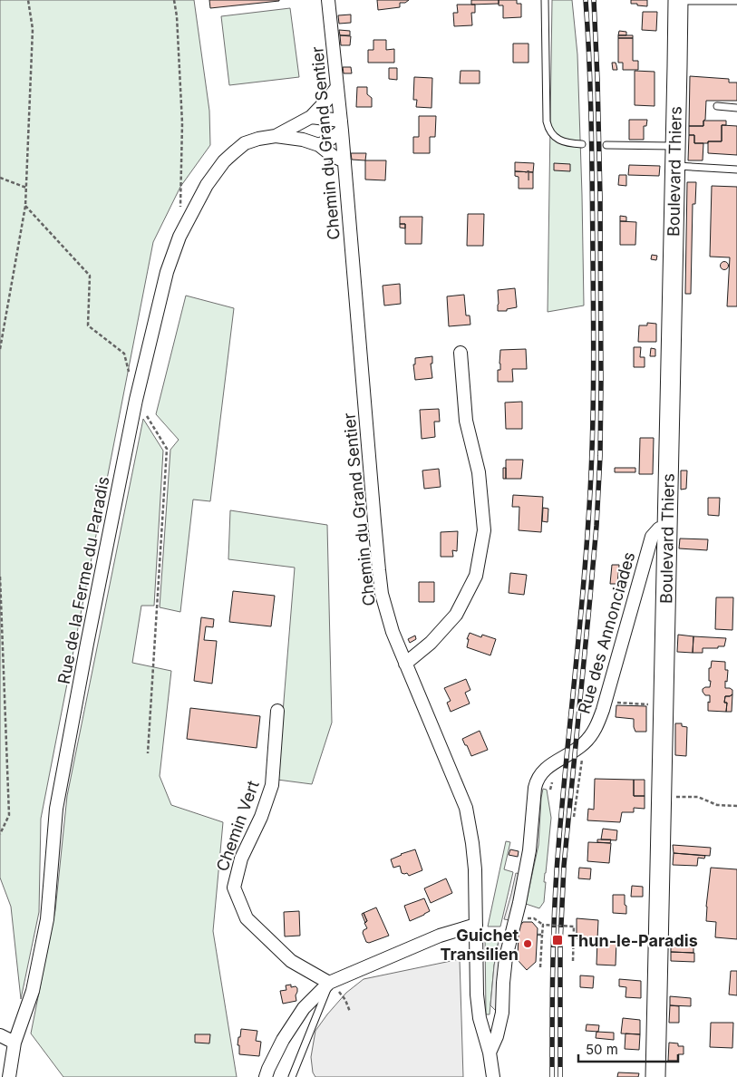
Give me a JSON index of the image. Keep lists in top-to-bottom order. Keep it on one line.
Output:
{"streets":{"main road":["Boulevard Thiers"],"street":["Chemin du Grand Sentier","Rue de la Ferme du Paradis","Rue des Annonciades","Chemin Vert"]},"crossings":[["Chemin du Grand Sentier","Rue de la Ferme du Paradis"],["Chemin du Grand Sentier","Rue des Annonciades"],["Boulevard Thiers","Rue des Annonciades"]],"places":{"transit":["Thun-le-Paradis"],"other":["Guichet Transilien"]},"house_numbers":["1"],"scale_bar":"50 m"}
